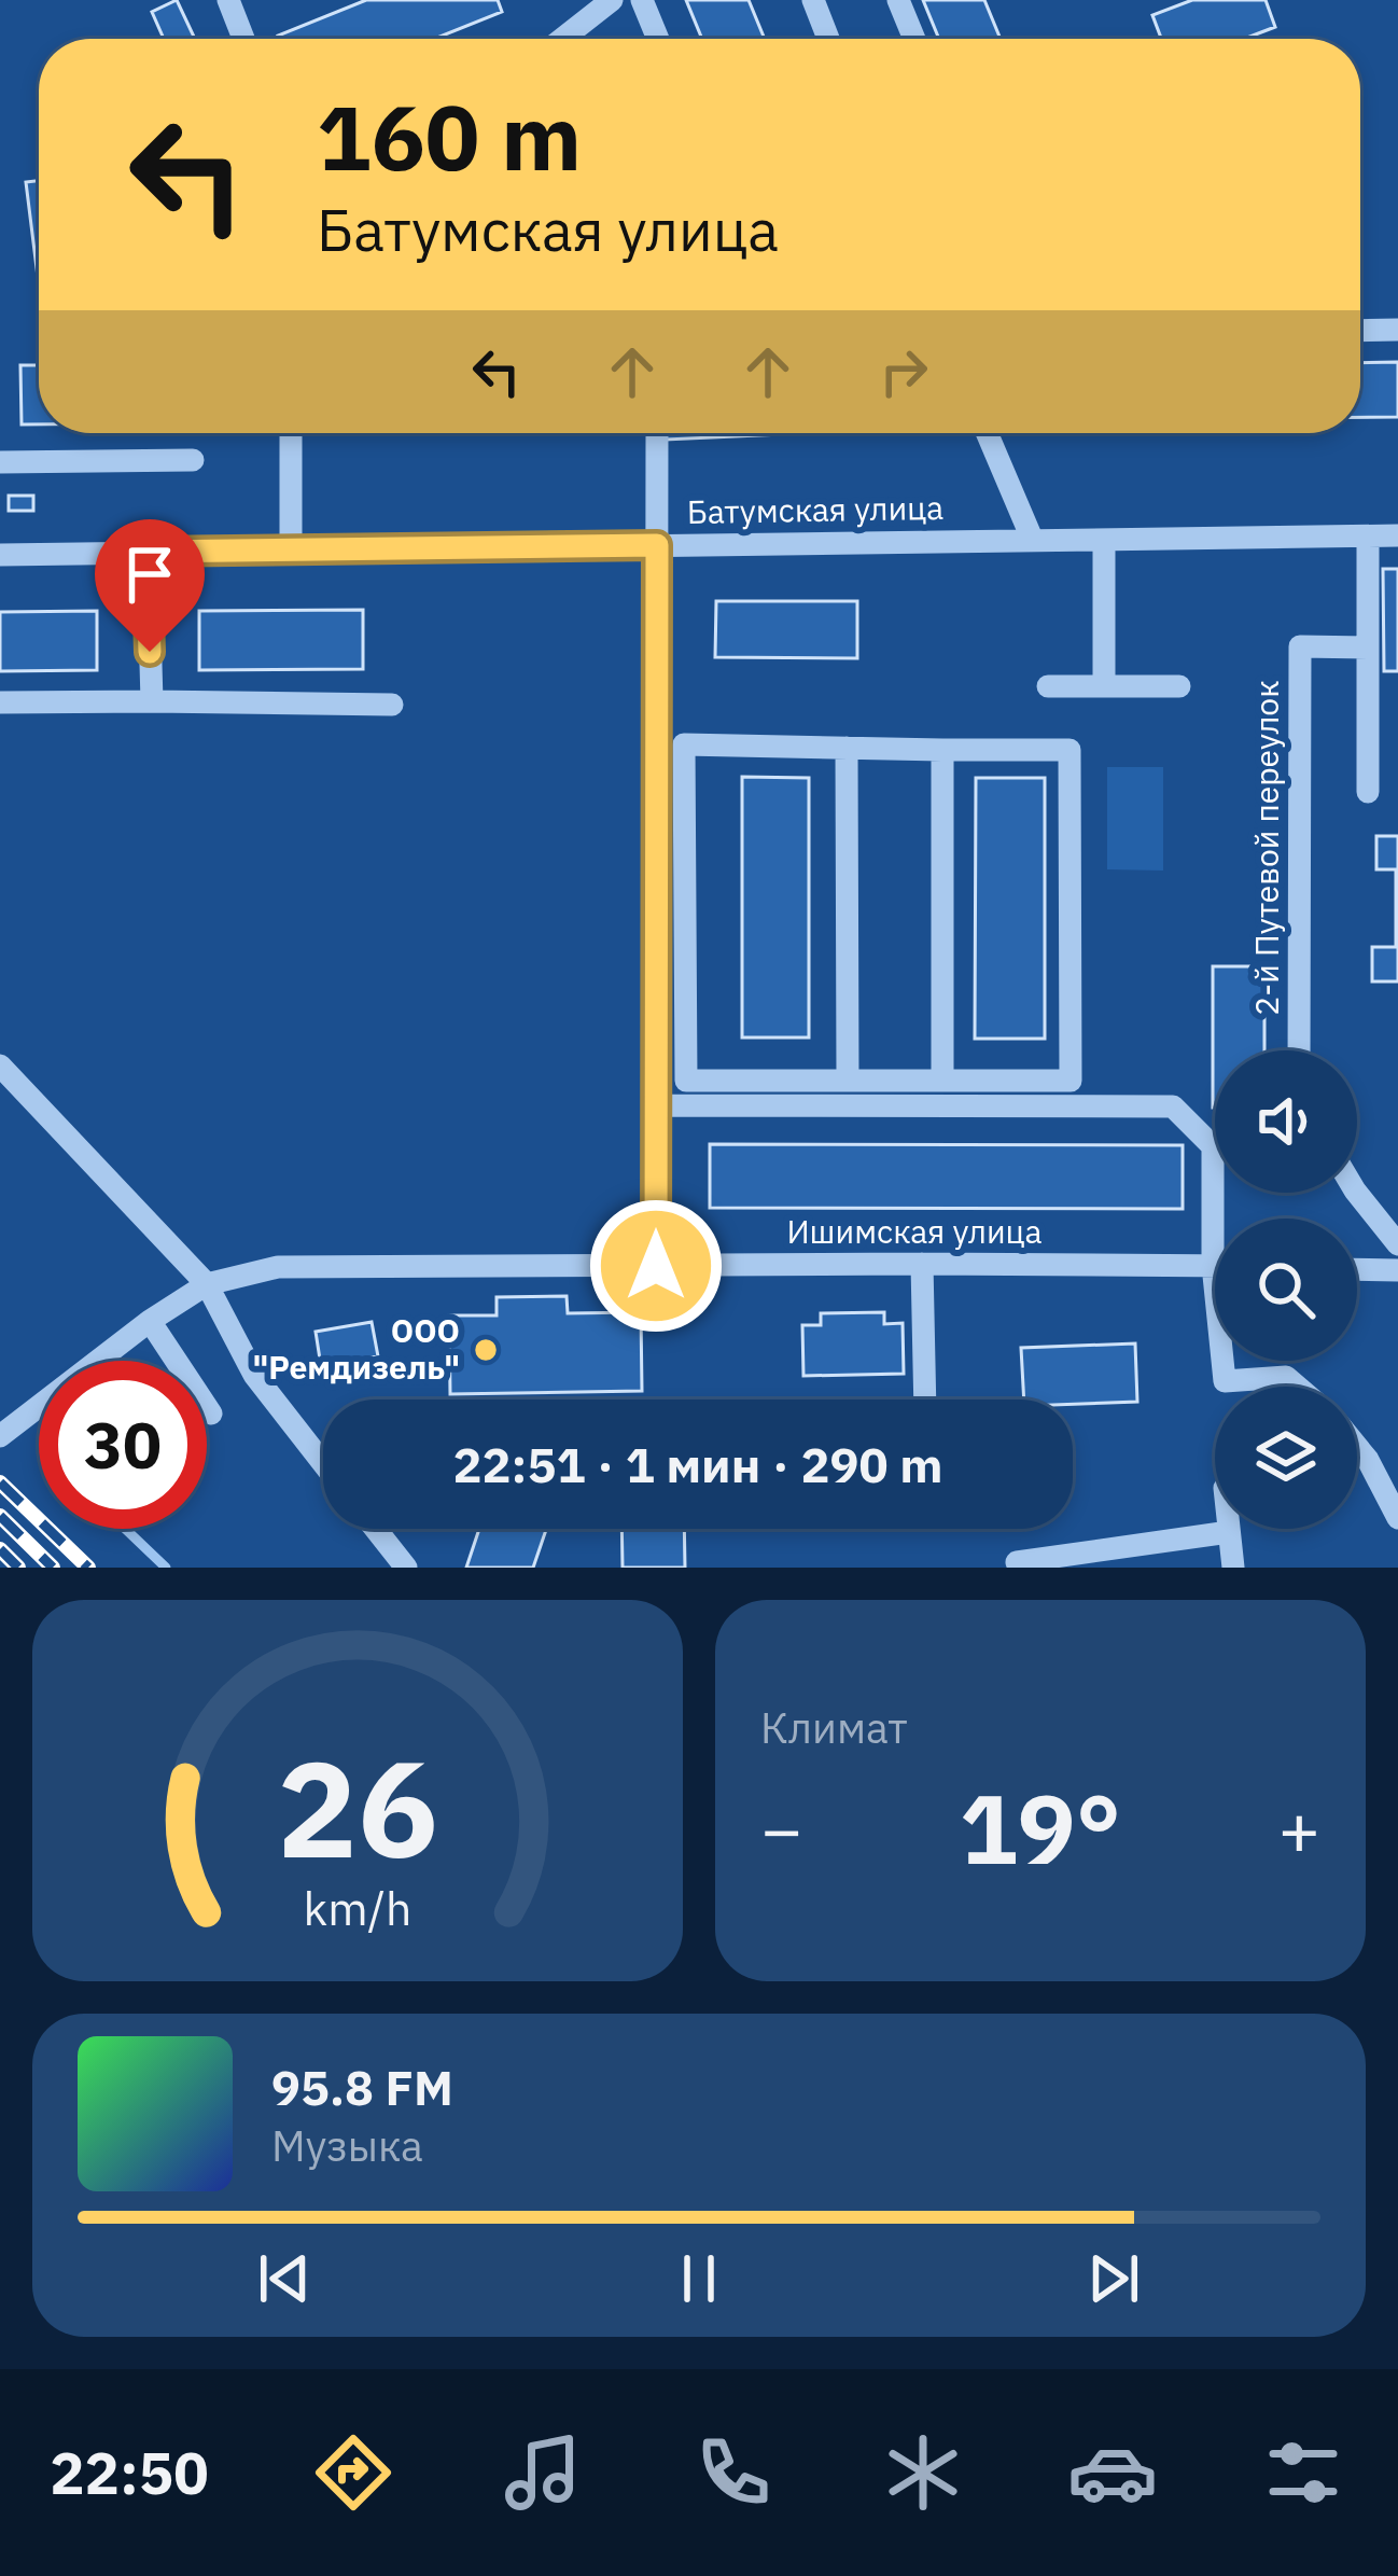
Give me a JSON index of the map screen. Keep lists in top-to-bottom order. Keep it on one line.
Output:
{"streets":{"street":["Батумская улица","2-й Путевой переулок","Ишимская улица"]},"places":["ООО \"Ремдизель\""],"page":{"turn":["160 m","Батумская улица"],"limit":"30","trip":"22:51 · 1 мин · 290 m","tile":"Климат","heat":["−","19°","+"],"song":["95.8 FM","Музыка"],"tabs":"22:50","gauge":["26","km/h"]}}
